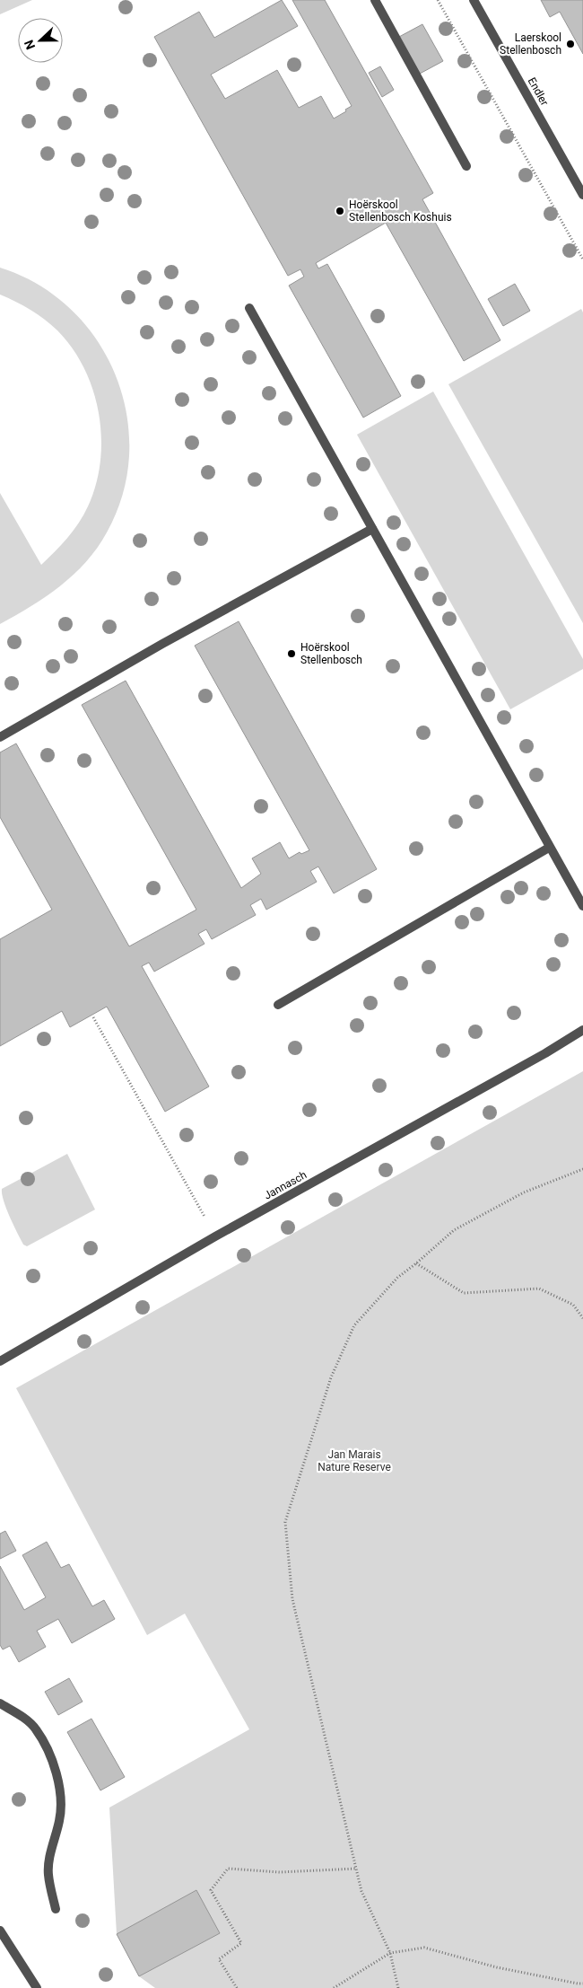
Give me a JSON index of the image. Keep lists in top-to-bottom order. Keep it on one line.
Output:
{"streets":{"street":["Endler","Jannasch"]},"parks":["Jan Marais Nature Reserve"],"places":["Laerskool Stellenbosch","Hoërskool Stellenbosch Koshuis","Hoërskool Stellenbosch"],"north":"left"}
